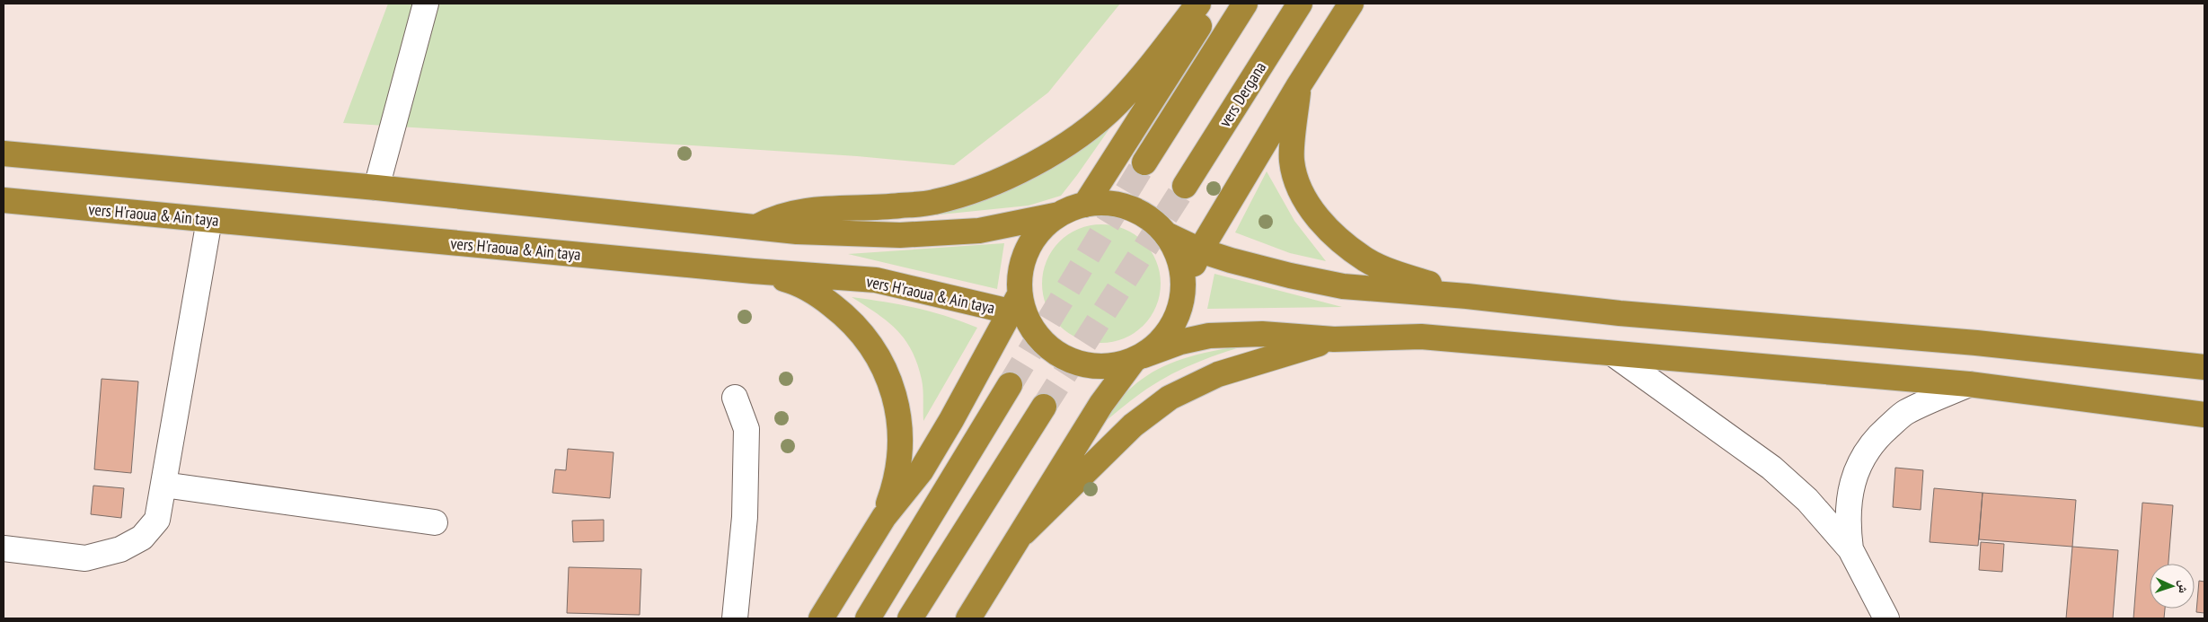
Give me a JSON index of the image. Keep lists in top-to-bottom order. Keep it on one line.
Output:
{"streets":{"highway":["vers Dergana","vers H'raoua & Ain taya"]},"north":"right"}
